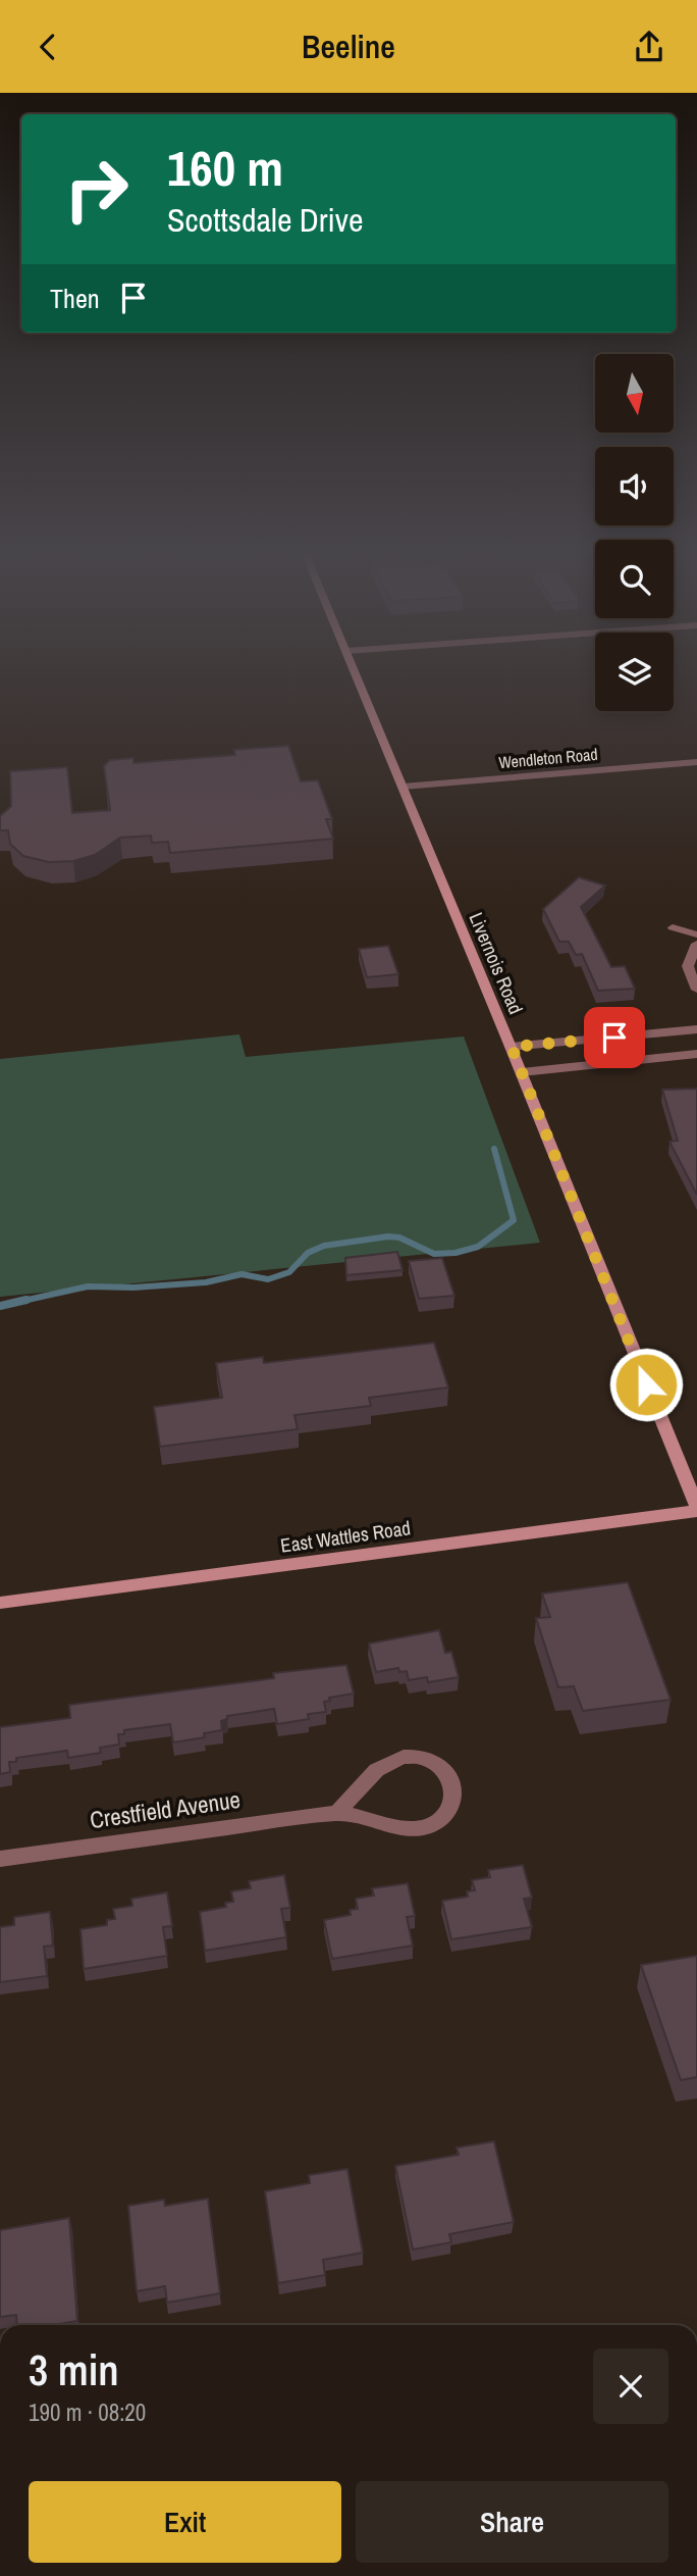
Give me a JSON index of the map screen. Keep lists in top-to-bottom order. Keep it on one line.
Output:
{"streets":{"main road":["Livernois Road","East Wattles Road"],"street":["Wendleton Road","Crestfield Avenue"]},"crossings":[["Wendleton Road","Livernois Road"],["Livernois Road","East Wattles Road"]],"north":"bottom","page":{"header":"Beeline","turn":["160 m","Scottsdale Drive"],"then":"Then","heading":["3 min","190 m · 08:20"],"buttons":["Exit","Share"]}}
